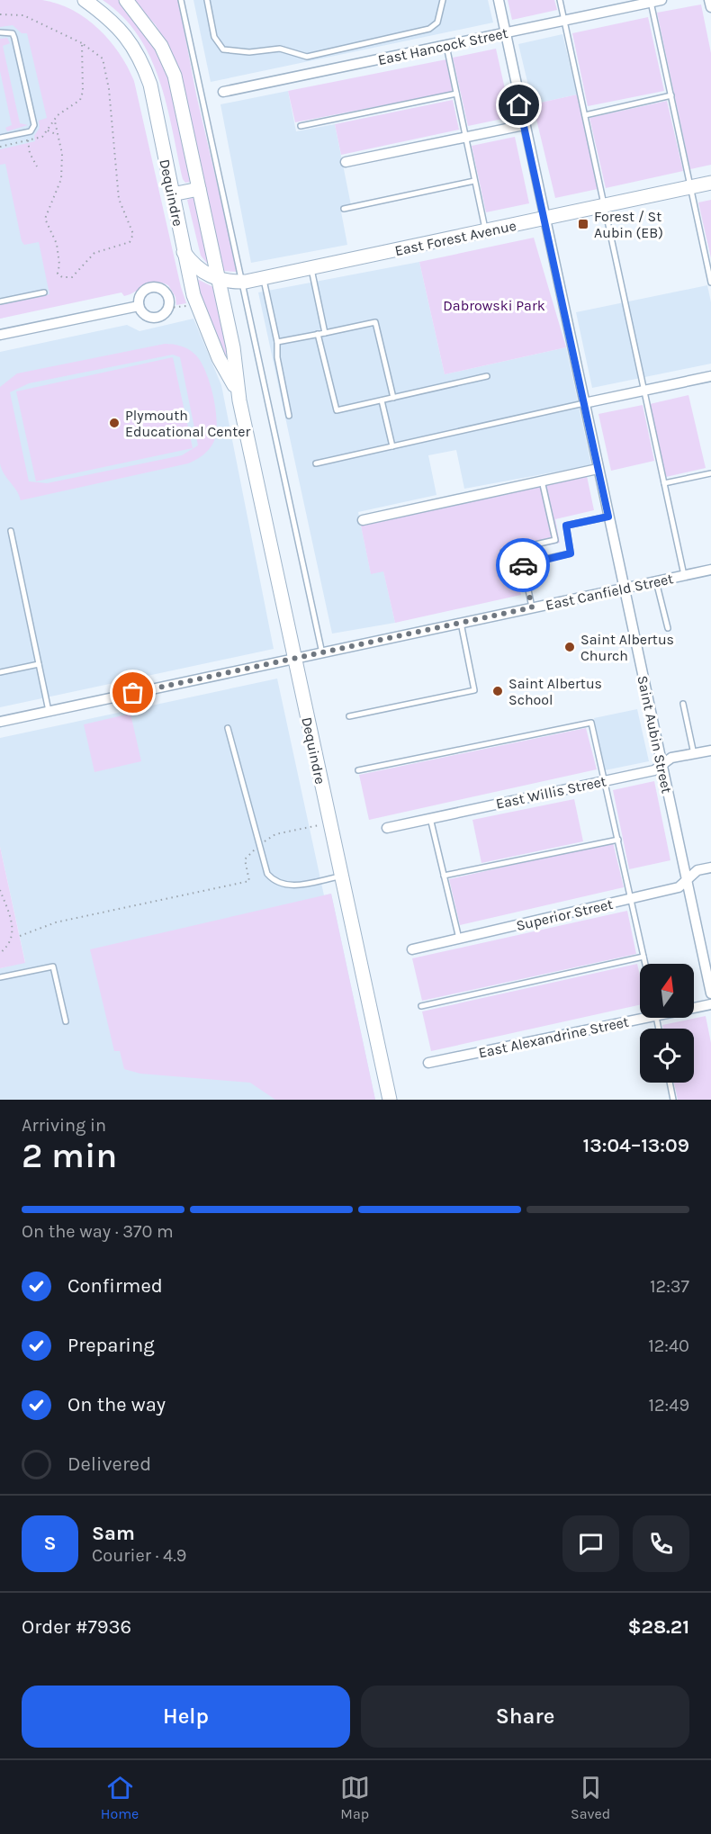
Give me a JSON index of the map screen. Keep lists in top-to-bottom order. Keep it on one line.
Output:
{"streets":{"street":["East Hancock Street","Dequindre","East Forest Avenue","East Canfield Street","Saint Aubin Street","East Willis Street","Superior Street","East Alexandrine Street"]},"crossings":[["East Hancock Street","Saint Aubin Street"],["Dequindre","East Forest Avenue"],["Dequindre","East Canfield Street"],["East Forest Avenue","Saint Aubin Street"],["East Canfield Street","Saint Aubin Street"],["Saint Aubin Street","East Willis Street"],["Saint Aubin Street","Superior Street"]],"parks":["Dabrowski Park"],"places":{"transit":["Forest / St Aubin (EB)"],"other":["Plymouth Educational Center","Saint Albertus Church","Saint Albertus School"]},"north":"top","page":{"heading":["2 min","Arriving in","13:04–13:09"],"panel":["Sam","Courier · 4.9","Order #7936","$28.21"],"bar":"On the way · 370 m","list":[["Confirmed","12:37"],["Preparing","12:40"],["On the way","12:49"],"Delivered"],"round":"S","buttons":["Help","Share"],"tabs":["Home","Map","Saved"]}}
